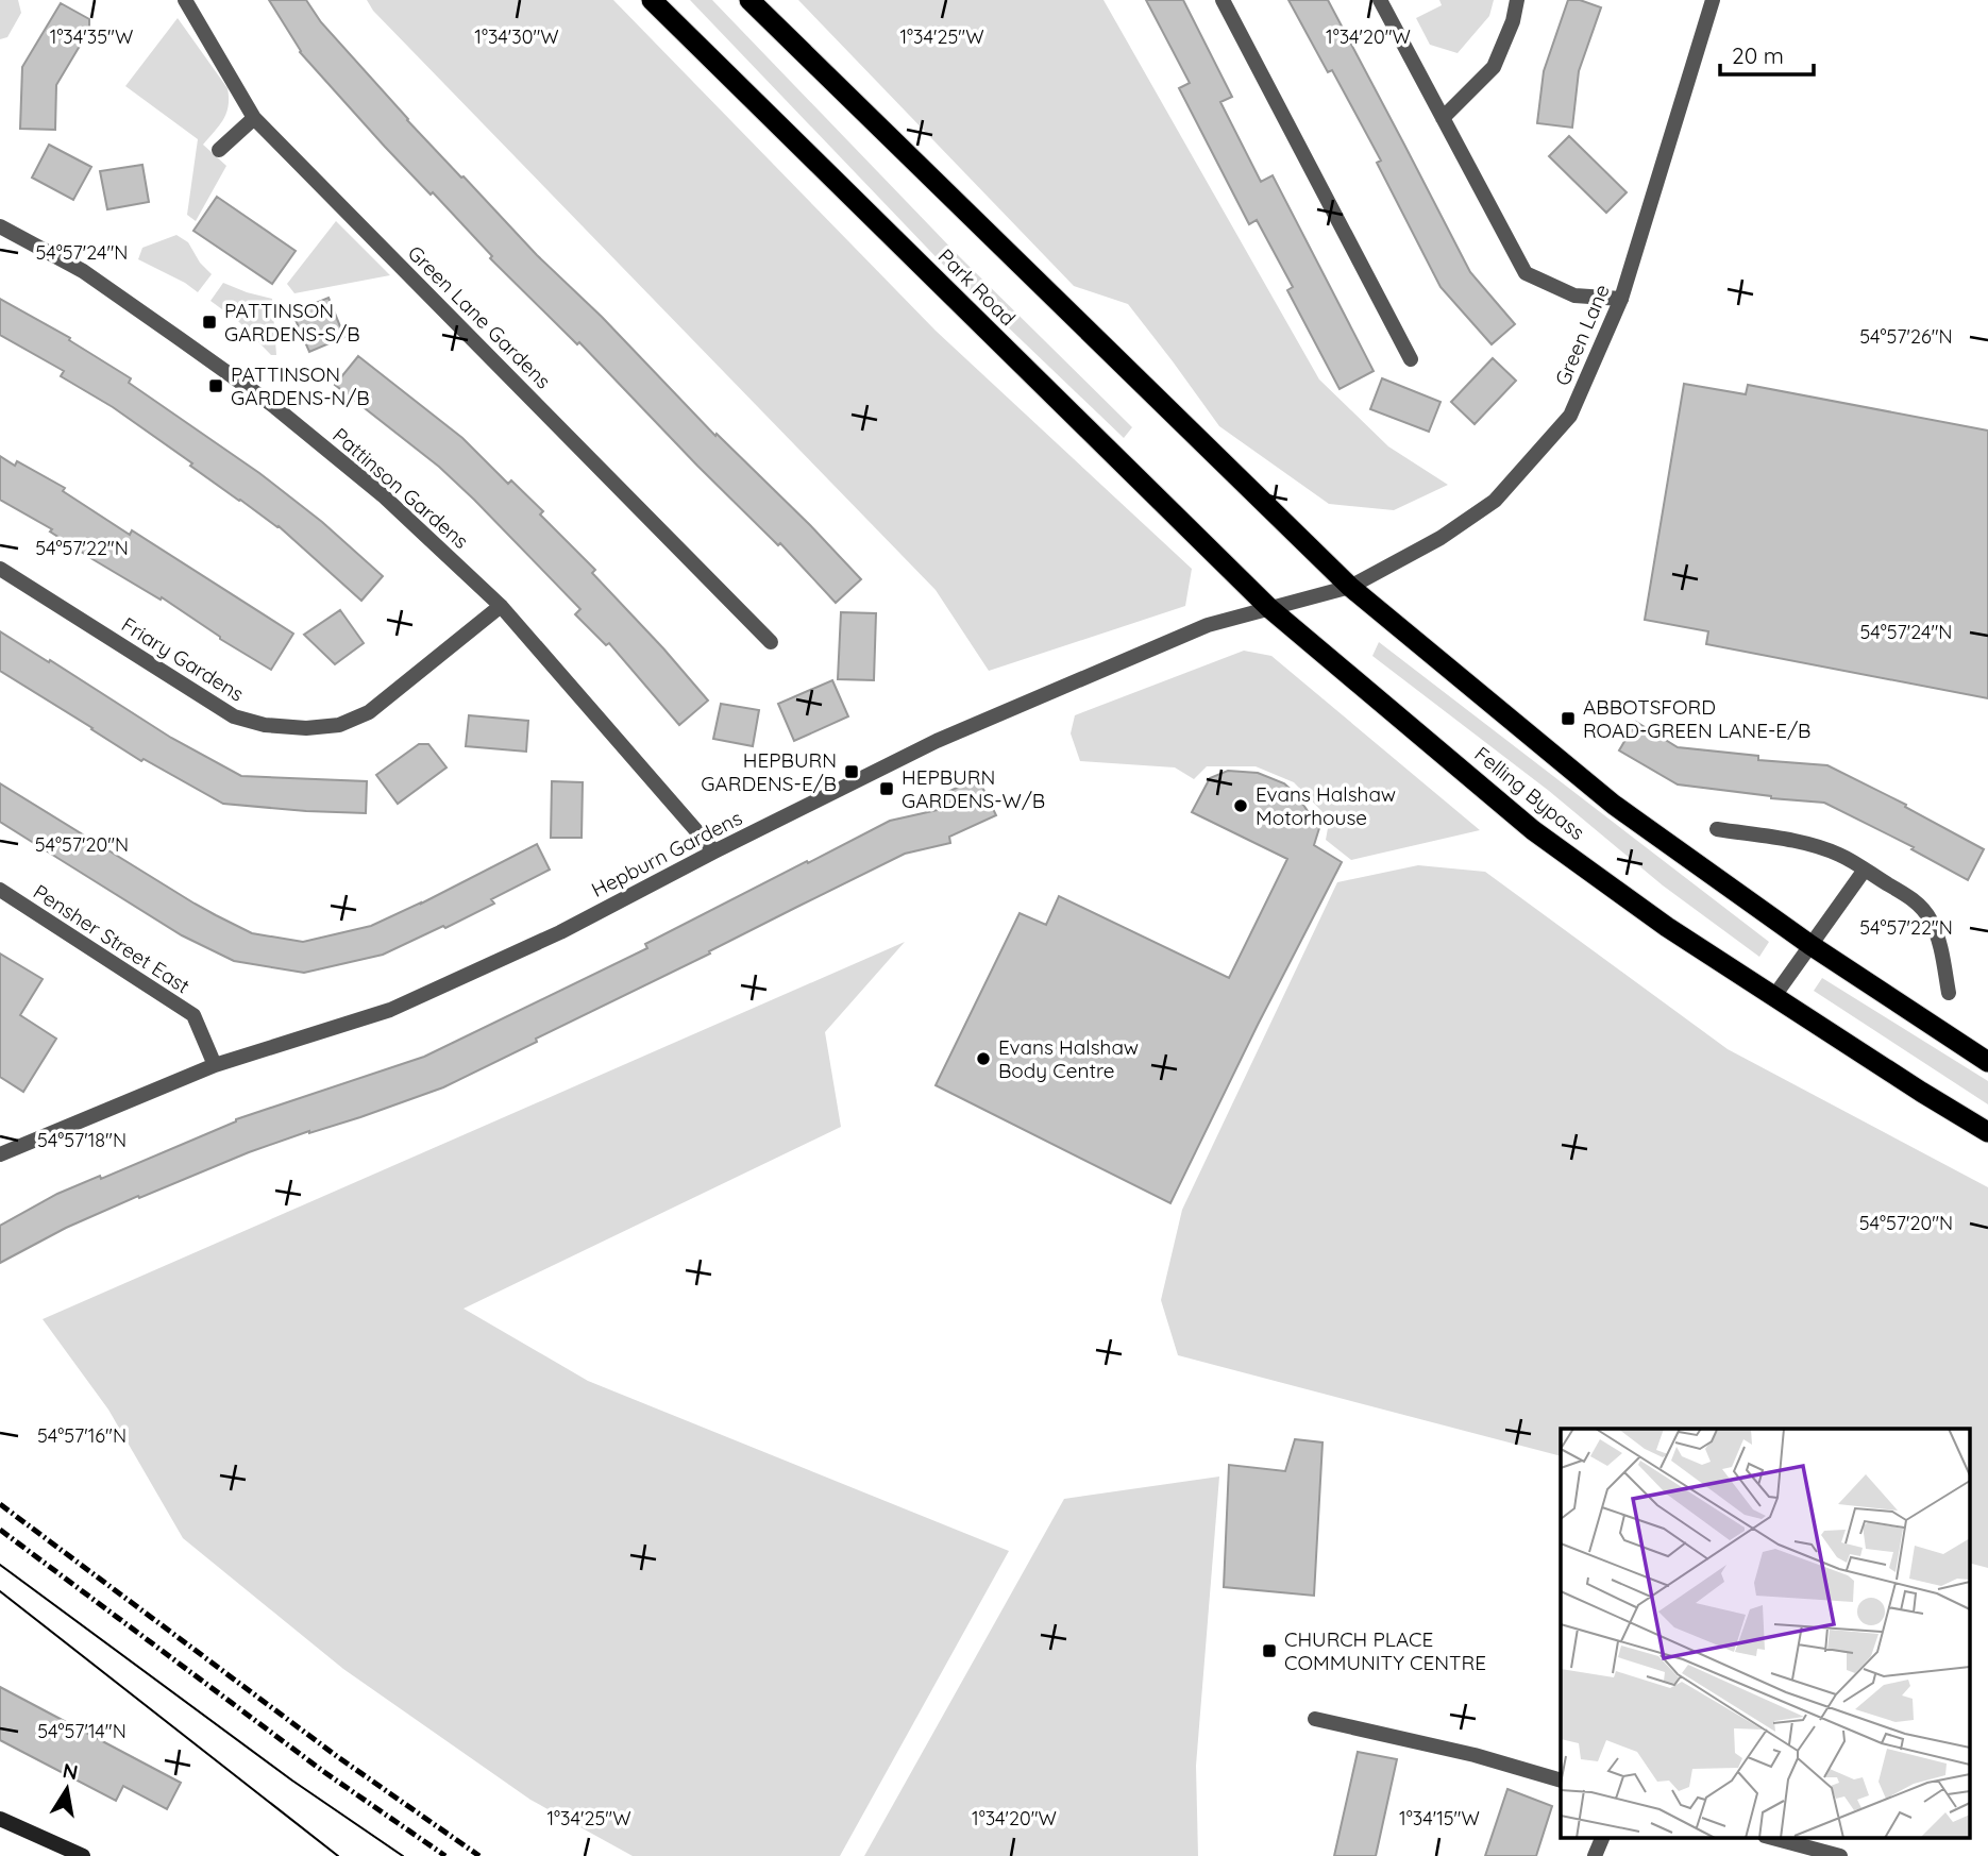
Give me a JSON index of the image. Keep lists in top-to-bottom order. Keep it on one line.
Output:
{"streets":{"highway":["Park Road","Felling Bypass"],"street":["Green Lane Gardens","Green Lane","Pattinson Gardens","Friary Gardens","Hepburn Gardens","Pensher Street East"]},"crossings":[["Park Road","Felling Bypass"],["Park Road","Hepburn Gardens"],["Green Lane","Hepburn Gardens"],["Pattinson Gardens","Friary Gardens"],["Pattinson Gardens","Hepburn Gardens"],["Felling Bypass","Hepburn Gardens"],["Hepburn Gardens","Pensher Street East"]],"places":{"transit":["PATTINSON GARDENS-S/B","PATTINSON GARDENS-N/B","ABBOTSFORD ROAD-GREEN LANE-E/B","HEPBURN GARDENS-E/B","HEPBURN GARDENS-W/B","CHURCH PLACE COMMUNITY CENTRE"],"other":["Evans Halshaw Motorhouse","Evans Halshaw Body Centre"]},"scale_bar":"20 m","north":"top","coordinates":["1°34'35\"W","1°34'30\"W","1°34'25\"W","1°34'20\"W","54°57'24\"N","54°57'26\"N","54°57'22\"N","54°57'20\"N","54°57'18\"N","54°57'16\"N","54°57'14\"N","1°34'15\"W"]}
